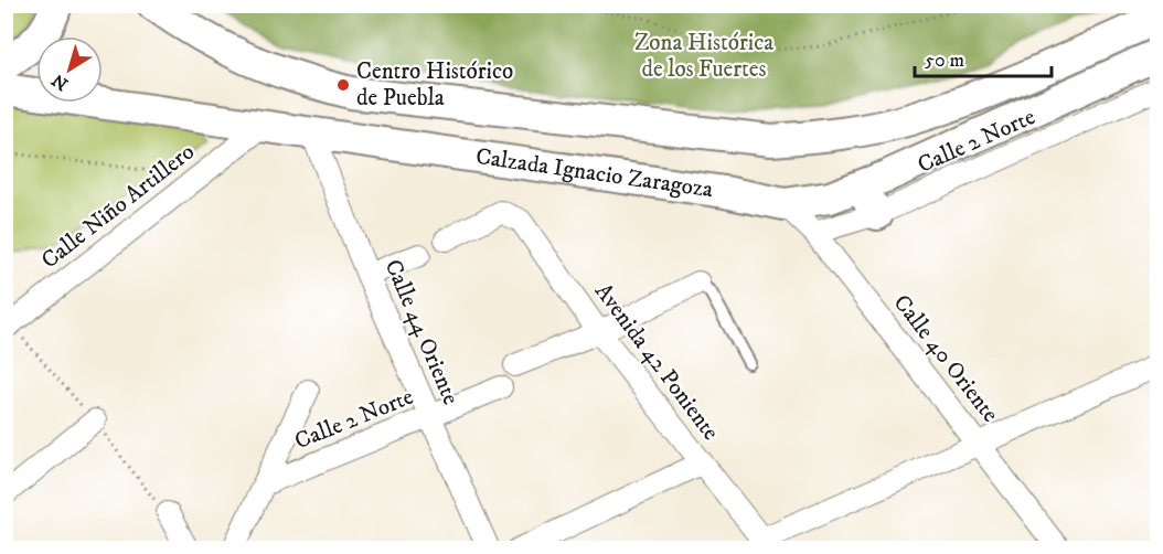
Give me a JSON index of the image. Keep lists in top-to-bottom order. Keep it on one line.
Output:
{"streets":{"main road":["Calzada Ignacio Zaragoza"],"street":["Calle 2 Norte","Calle Niño Artillero","Calle 44 Oriente","Calle 40 Oriente","Avenida 42 Poniente"]},"crossings":[["Calle 2 Norte","Calle 44 Oriente"],["Calle 2 Norte","Calle 40 Oriente"],["Calzada Ignacio Zaragoza","Calle Niño Artillero"],["Calzada Ignacio Zaragoza","Calle 44 Oriente"],["Calzada Ignacio Zaragoza","Calle 40 Oriente"]],"parks":["Zona Histórica de los Fuertes"],"places":["Centro Histórico de Puebla"],"scale_bar":"50 m","north":"bottom left"}
